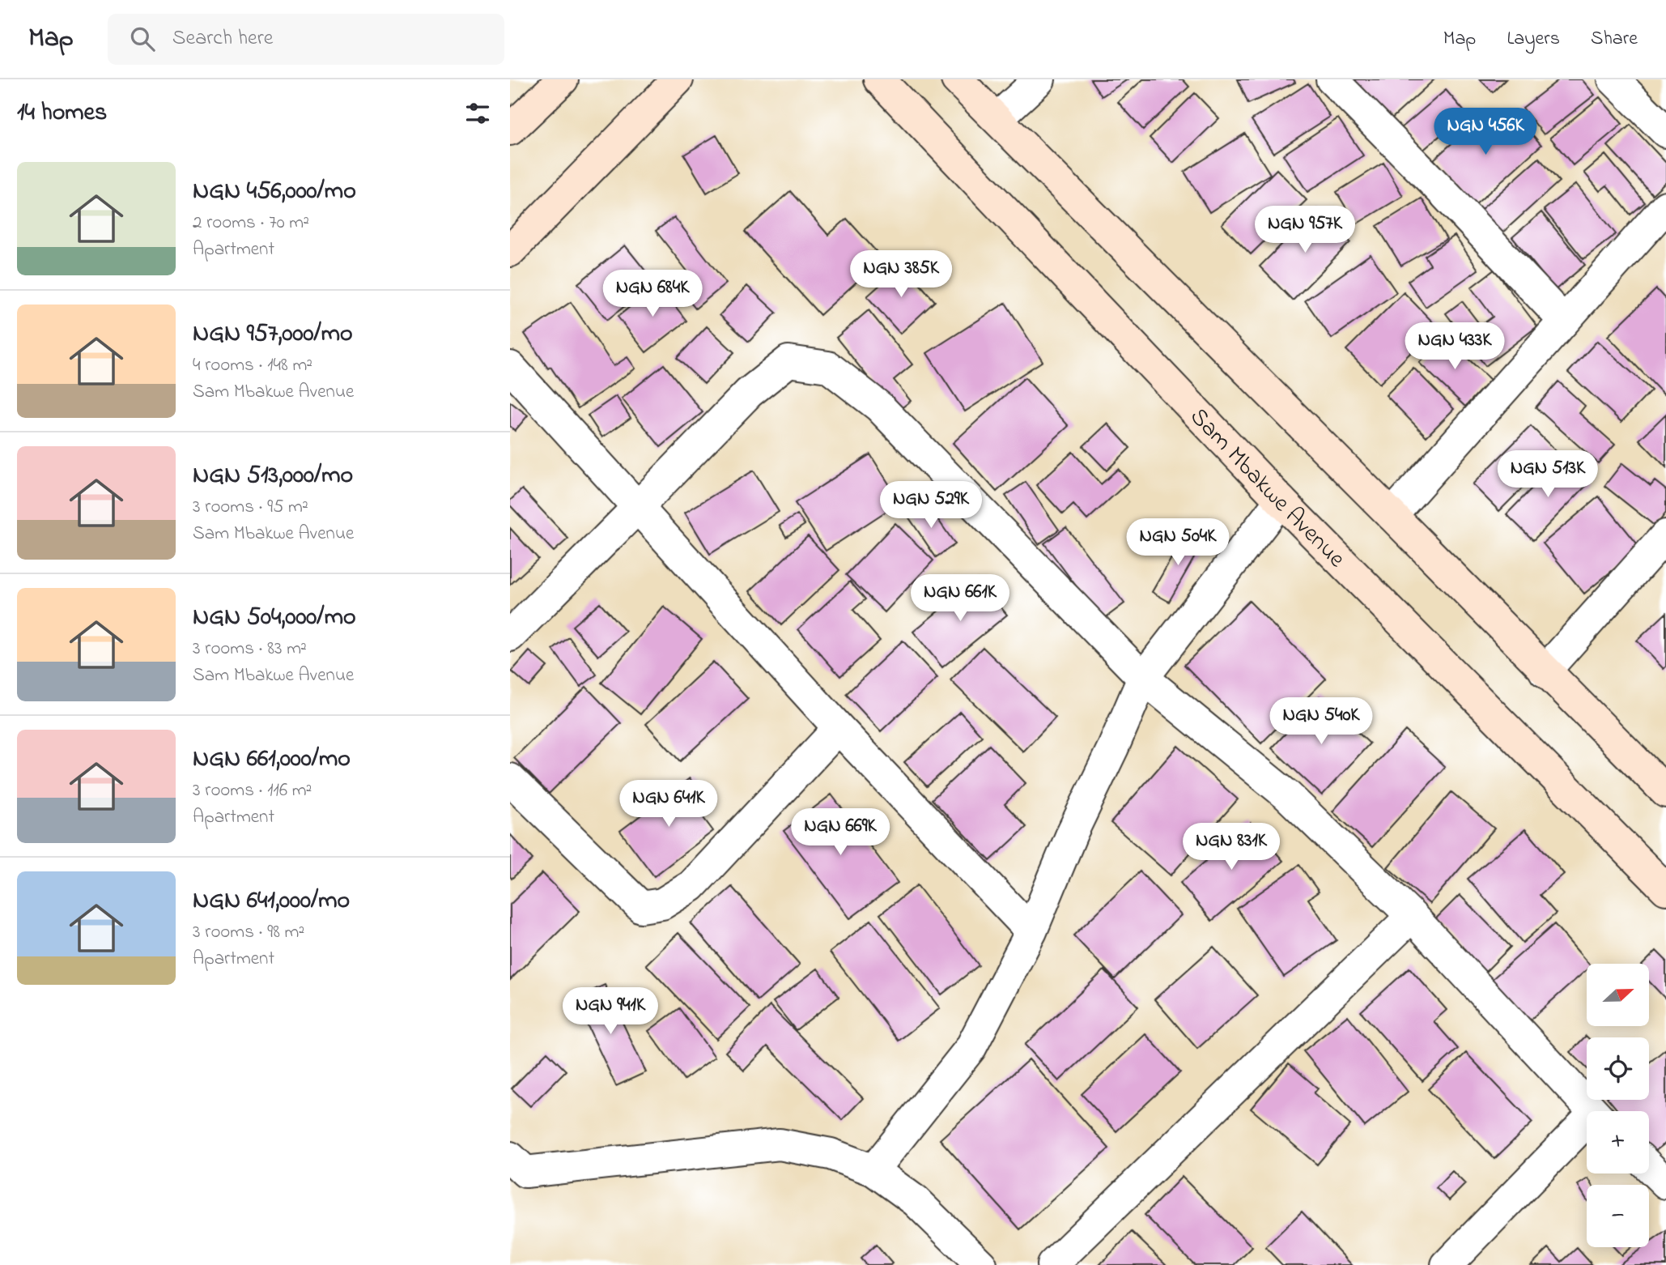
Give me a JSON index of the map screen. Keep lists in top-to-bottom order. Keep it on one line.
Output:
{"streets":{"main road":["Sam Mbakwe Avenue"]},"north":"right","page":{"header":"Map","search":"Search here","nav":["Map","Layers","Share"],"heading":"14 homes","price":["NGN 456K","NGN 957K","NGN 385K","NGN 684K","NGN 433K","NGN 513K","NGN 529K","NGN 504K","NGN 661K","NGN 540K","NGN 641K","NGN 669K","NGN 831K","NGN 941K"],"list":[{"name":"NGN 456,000/mo","note":"2 rooms · 70 m² · Apartment"},{"name":"NGN 957,000/mo","note":"4 rooms · 148 m² · Sam Mbakwe Avenue"},{"name":"NGN 513,000/mo","note":"3 rooms · 95 m² · Sam Mbakwe Avenue"},{"name":"NGN 504,000/mo","note":"3 rooms · 83 m² · Sam Mbakwe Avenue"},{"name":"NGN 661,000/mo","note":"3 rooms · 116 m² · Apartment"},{"name":"NGN 641,000/mo","note":"3 rooms · 98 m² · Apartment"}],"map_buttons":["+","−"]}}
